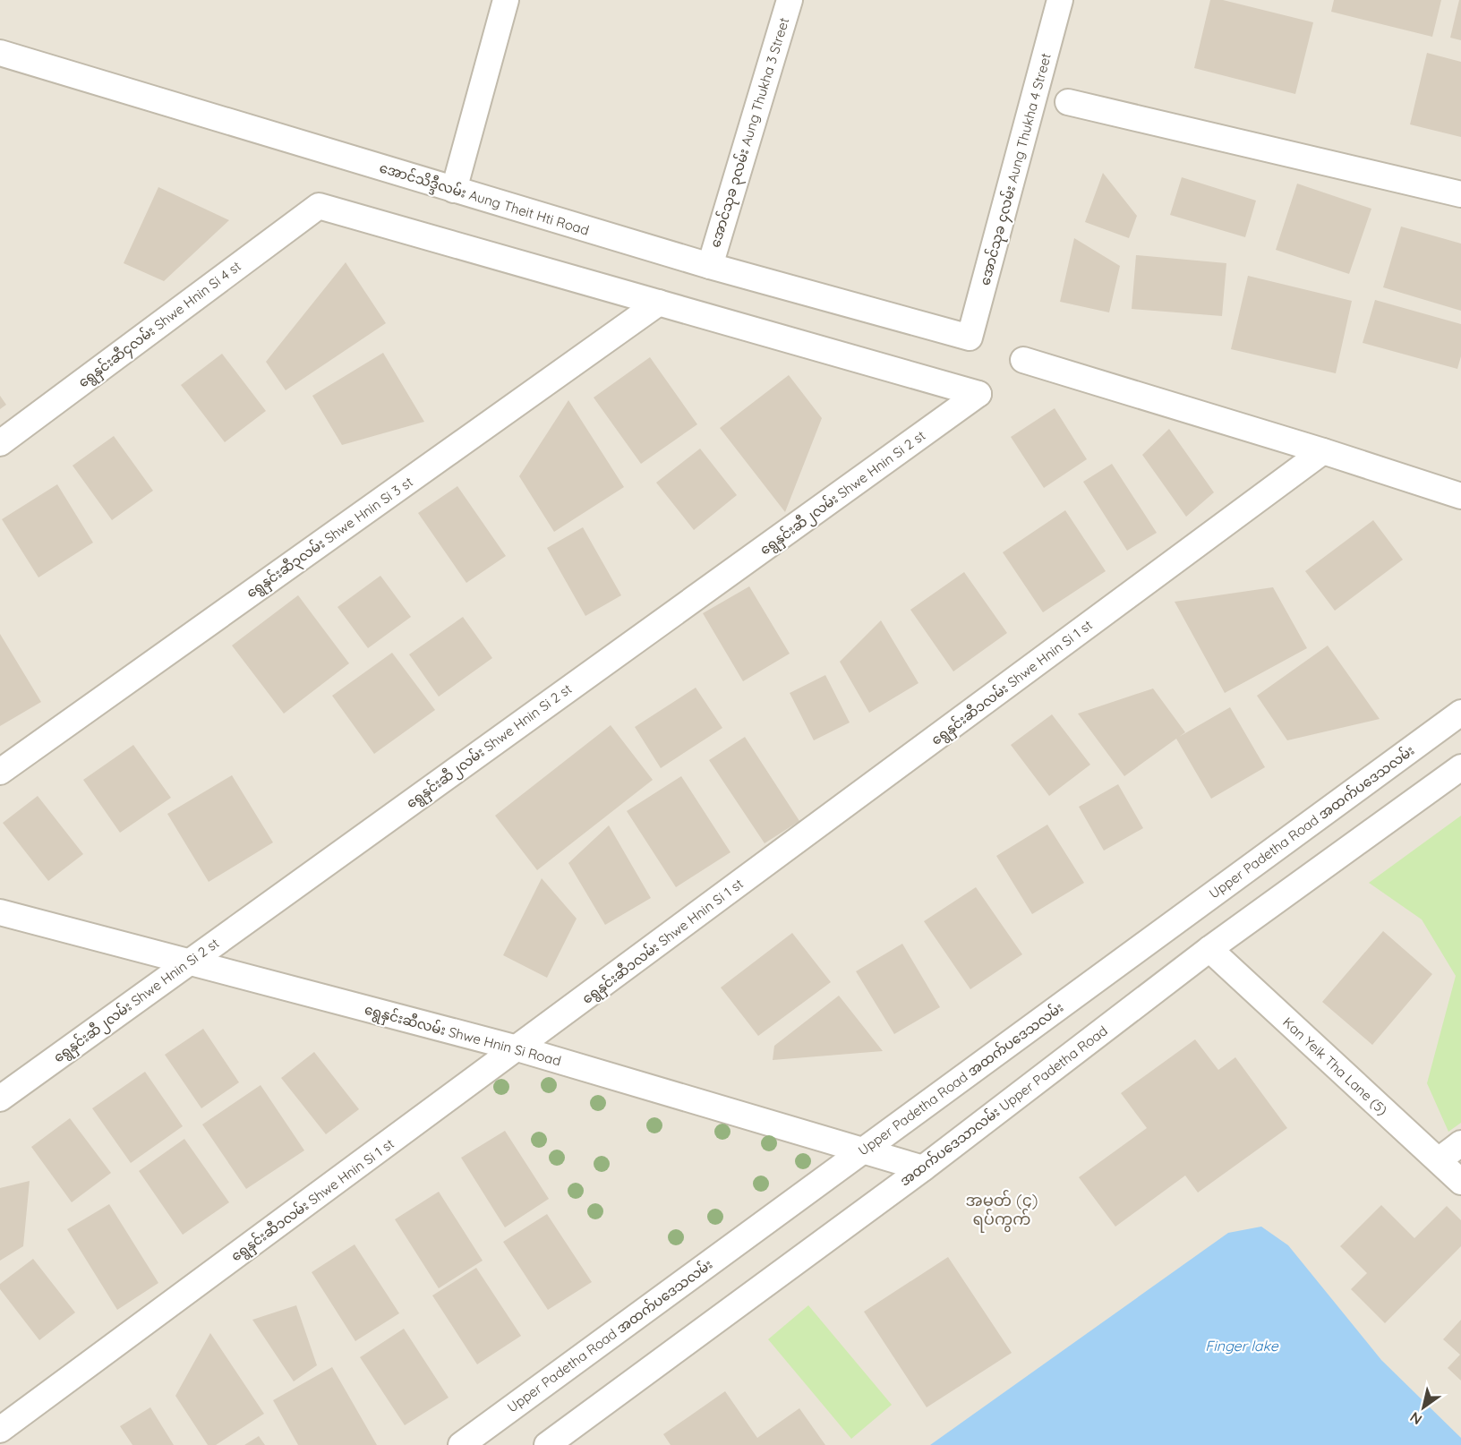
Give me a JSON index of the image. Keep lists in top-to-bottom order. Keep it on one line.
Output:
{"streets":{"street":["အောင်သုခ ၃လမ်း Aung Thukha 3 Street","အောင်သုခ ၄လမ်း Aung Thukha 4 Street","အောင်သိဒ္ဒီလမ်း Aung Theit Hti Road","ရွေနှင်းဆီ၄လမ်း Shwe Hnin Si 4 st","ရွေနှင်းဆီ၂လမ်း Shwe Hnin Si 2 st","ရွေနှင်းဆီ၃လမ်း Shwe Hnin Si 3 st","ရွေနှင်းဆီ၁လမ်း Shwe Hnin Si 1 st","Upper Padetha Road အထက်ပဒေသလမ်း","ရွေနှင်းဆီလမ်း Shwe Hnin Si Road","Kan Yeik Tha Lane (5)","အထက်ပဒေသာလမ်း Upper Padetha Road"]},"crossings":[["အောင်သုခ ၃လမ်း Aung Thukha 3 Street","အောင်သိဒ္ဒီလမ်း Aung Theit Hti Road"],["အောင်သုခ ၄လမ်း Aung Thukha 4 Street","အောင်သိဒ္ဒီလမ်း Aung Theit Hti Road"],["ရွေနှင်းဆီ၄လမ်း Shwe Hnin Si 4 st","ရွေနှင်းဆီ၂လမ်း Shwe Hnin Si 2 st"],["ရွေနှင်းဆီ၄လမ်း Shwe Hnin Si 4 st","ရွေနှင်းဆီ၃လမ်း Shwe Hnin Si 3 st"],["ရွေနှင်းဆီ၂လမ်း Shwe Hnin Si 2 st","ရွေနှင်းဆီ၃လမ်း Shwe Hnin Si 3 st"],["ရွေနှင်းဆီ၂လမ်း Shwe Hnin Si 2 st","ရွေနှင်းဆီလမ်း Shwe Hnin Si Road"],["ရွေနှင်းဆီ၁လမ်း Shwe Hnin Si 1 st","ရွေနှင်းဆီလမ်း Shwe Hnin Si Road"],["Upper Padetha Road အထက်ပဒေသလမ်း","ရွေနှင်းဆီလမ်း Shwe Hnin Si Road"],["ရွေနှင်းဆီလမ်း Shwe Hnin Si Road","အထက်ပဒေသာလမ်း Upper Padetha Road"],["Kan Yeik Tha Lane (5)","အထက်ပဒေသာလမ်း Upper Padetha Road"]],"districts":["အမှတ် (၄) ရပ်ကွက်"],"water":["Finger lake"],"north":"bottom left"}
